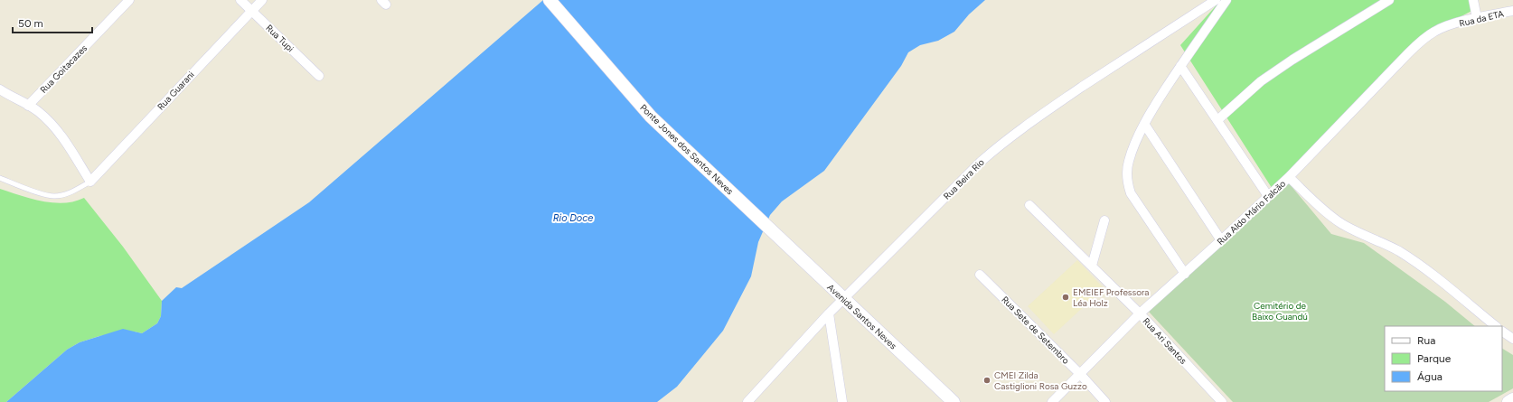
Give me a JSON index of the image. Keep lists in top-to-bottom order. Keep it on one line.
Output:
{"streets":{"street":["Rua da ETA","Rua Tupi","Rua Goitacazes","Rua Guarani","Ponte Jones dos Santos Neves","Rua Beira Rio","Rua Aldo Mário Falcão","Avenida Santos Neves","Rua Sete de Setembro","Rua Ari Santos"]},"crossings":[["Rua da ETA","Rua Aldo Mário Falcão"],["Rua Tupi","Rua Guarani"],["Ponte Jones dos Santos Neves","Avenida Santos Neves"],["Rua Beira Rio","Avenida Santos Neves"],["Rua Aldo Mário Falcão","Rua Sete de Setembro"],["Rua Aldo Mário Falcão","Rua Ari Santos"]],"water":["Rio Doce"],"parks":["Cemitério de Baixo Guandú"],"places":["EMEIEF Professora Léa Holz","CMEI Zilda Castiglioni Rosa Guzzo"],"legend":["Rua","Parque","Água"],"scale_bar":"50 m"}
